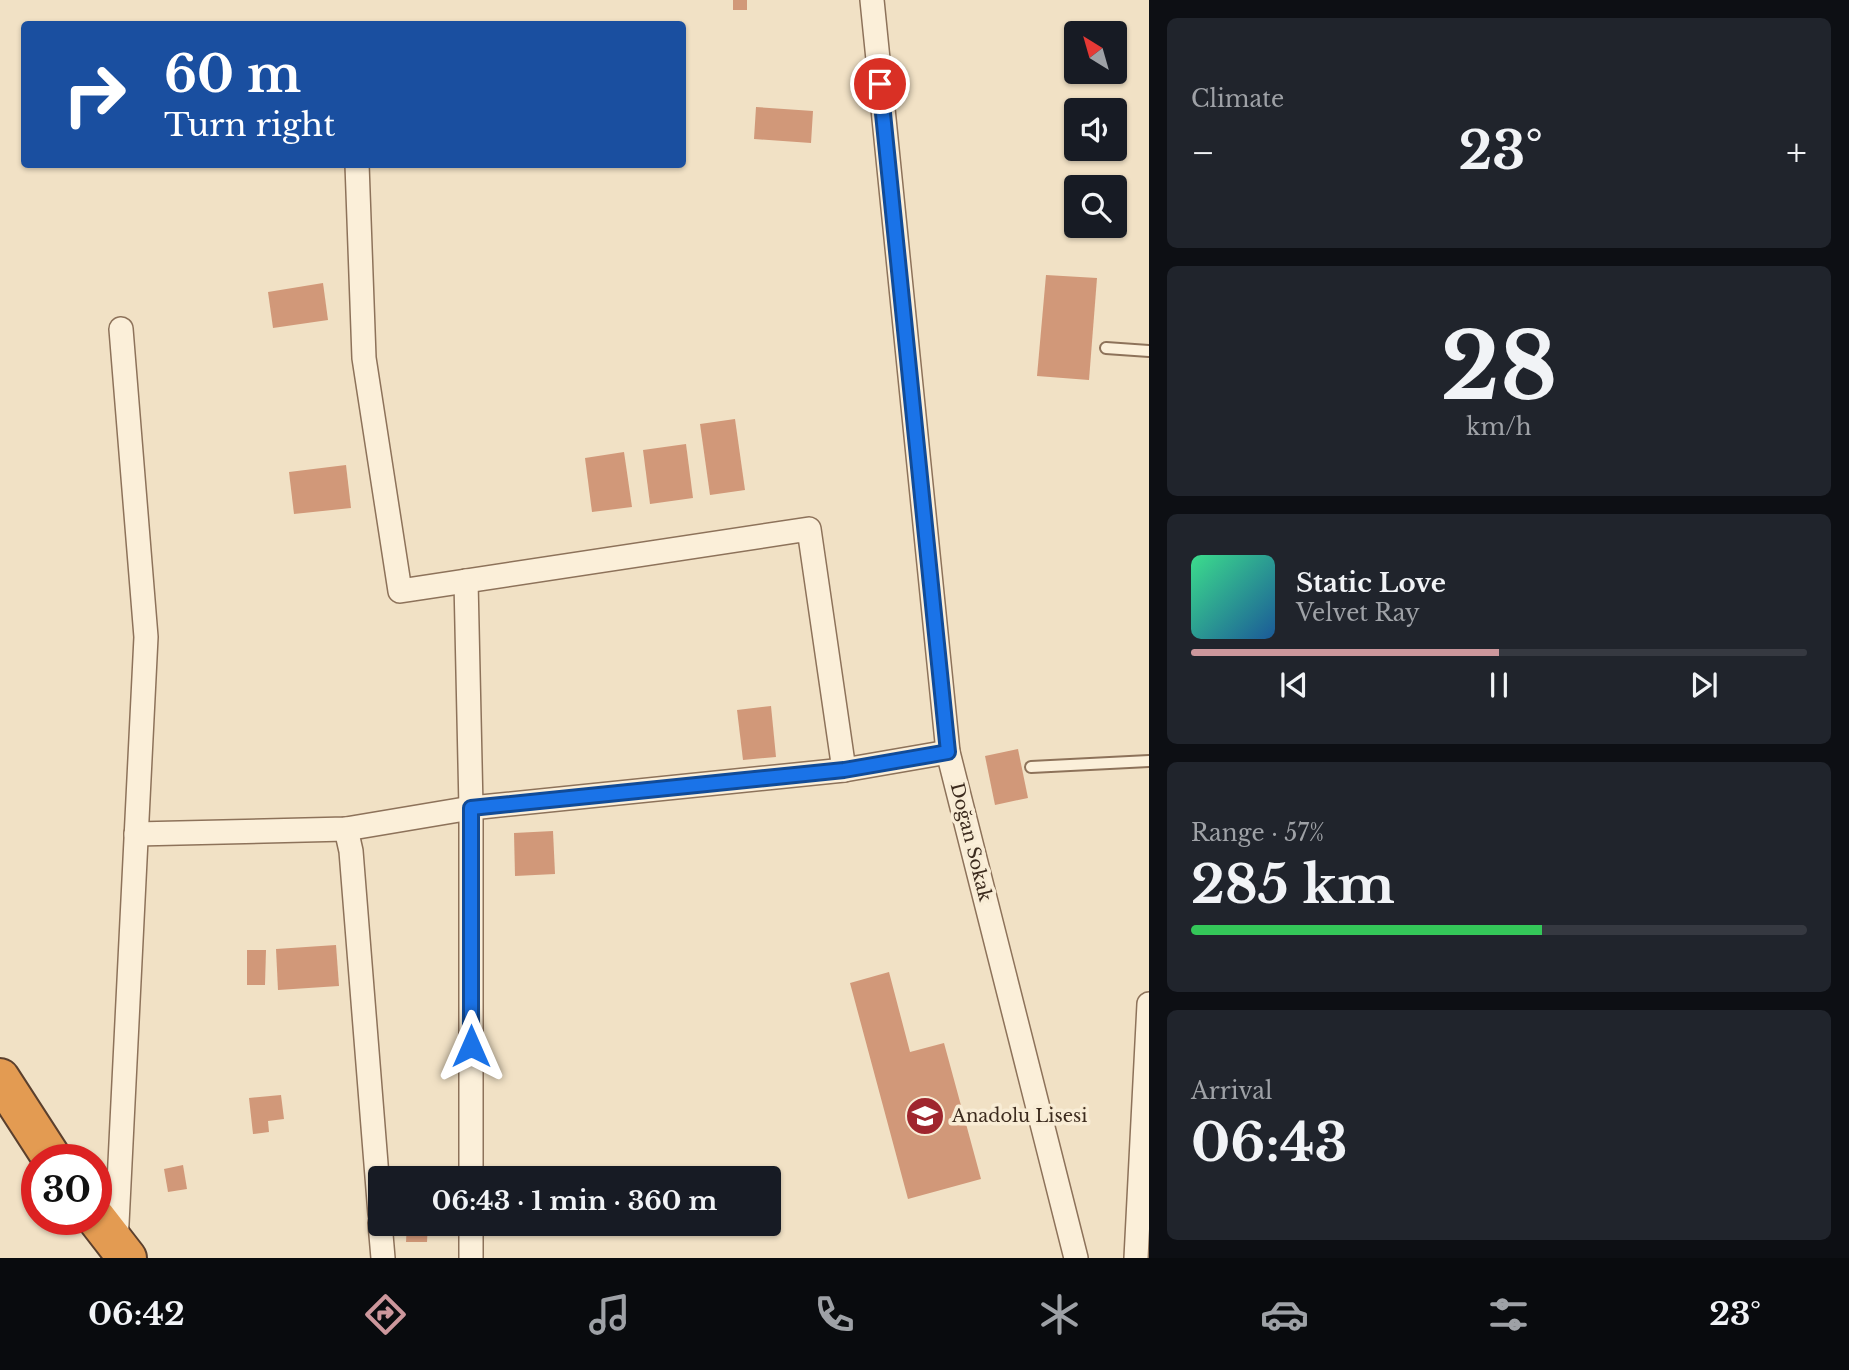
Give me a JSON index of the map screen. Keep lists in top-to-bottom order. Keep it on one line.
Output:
{"streets":{"street":["Doğan Sokak"]},"places":{"school or university":["Anadolu Lisesi"]},"north":"top left","page":{"tile":["Climate",["28","km/h"],["Range · 57%","285 km"],["Arrival","06:43"]],"turn":["60 m","Turn right"],"heat":["−","23°","+"],"song":["Static Love","Velvet Ray"],"limit":"30","trip":"06:43 · 1 min · 360 m","tabs":["06:42","23°"]}}
